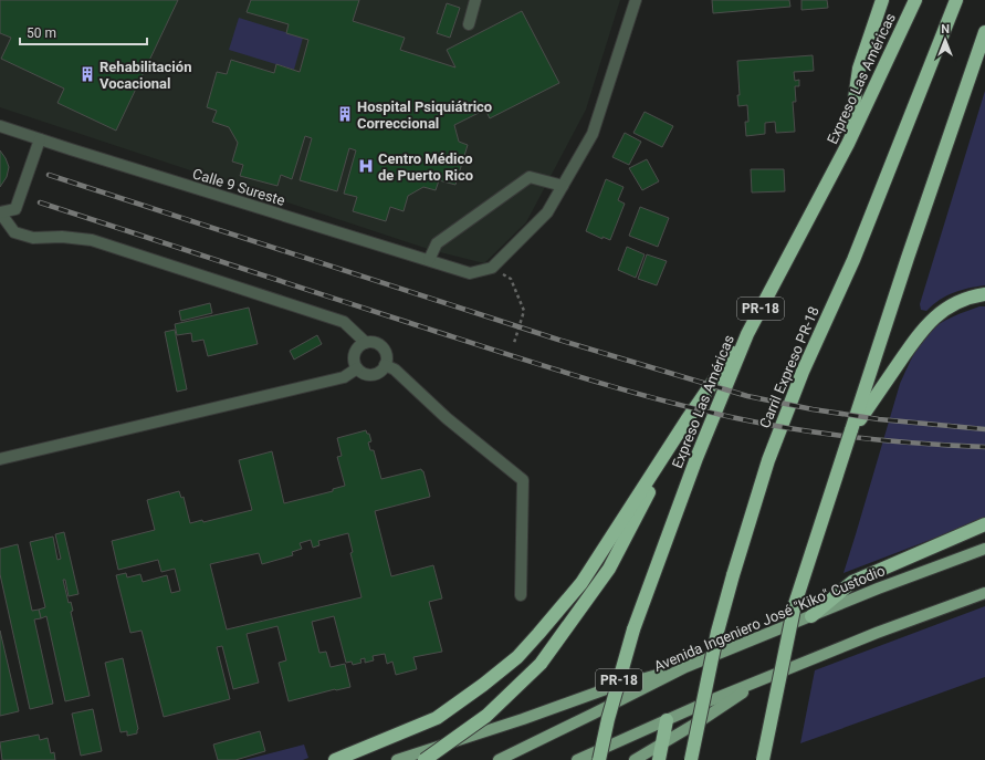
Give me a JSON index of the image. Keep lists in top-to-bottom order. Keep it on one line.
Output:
{"streets":{"highway":["Expreso Las Américas","PR-18","Carril Expreso PR-18"],"main road":["Avenida Ingeniero José \"Kiko\" Custodio"],"street":["Calle 9 Sureste"]},"places":{"building":["Rehabilitación Vocacional","Hospital Psiquiátrico Correccional"],"hospital":["Centro Médico de Puerto Rico"]},"scale_bar":"50 m","north":"top"}
